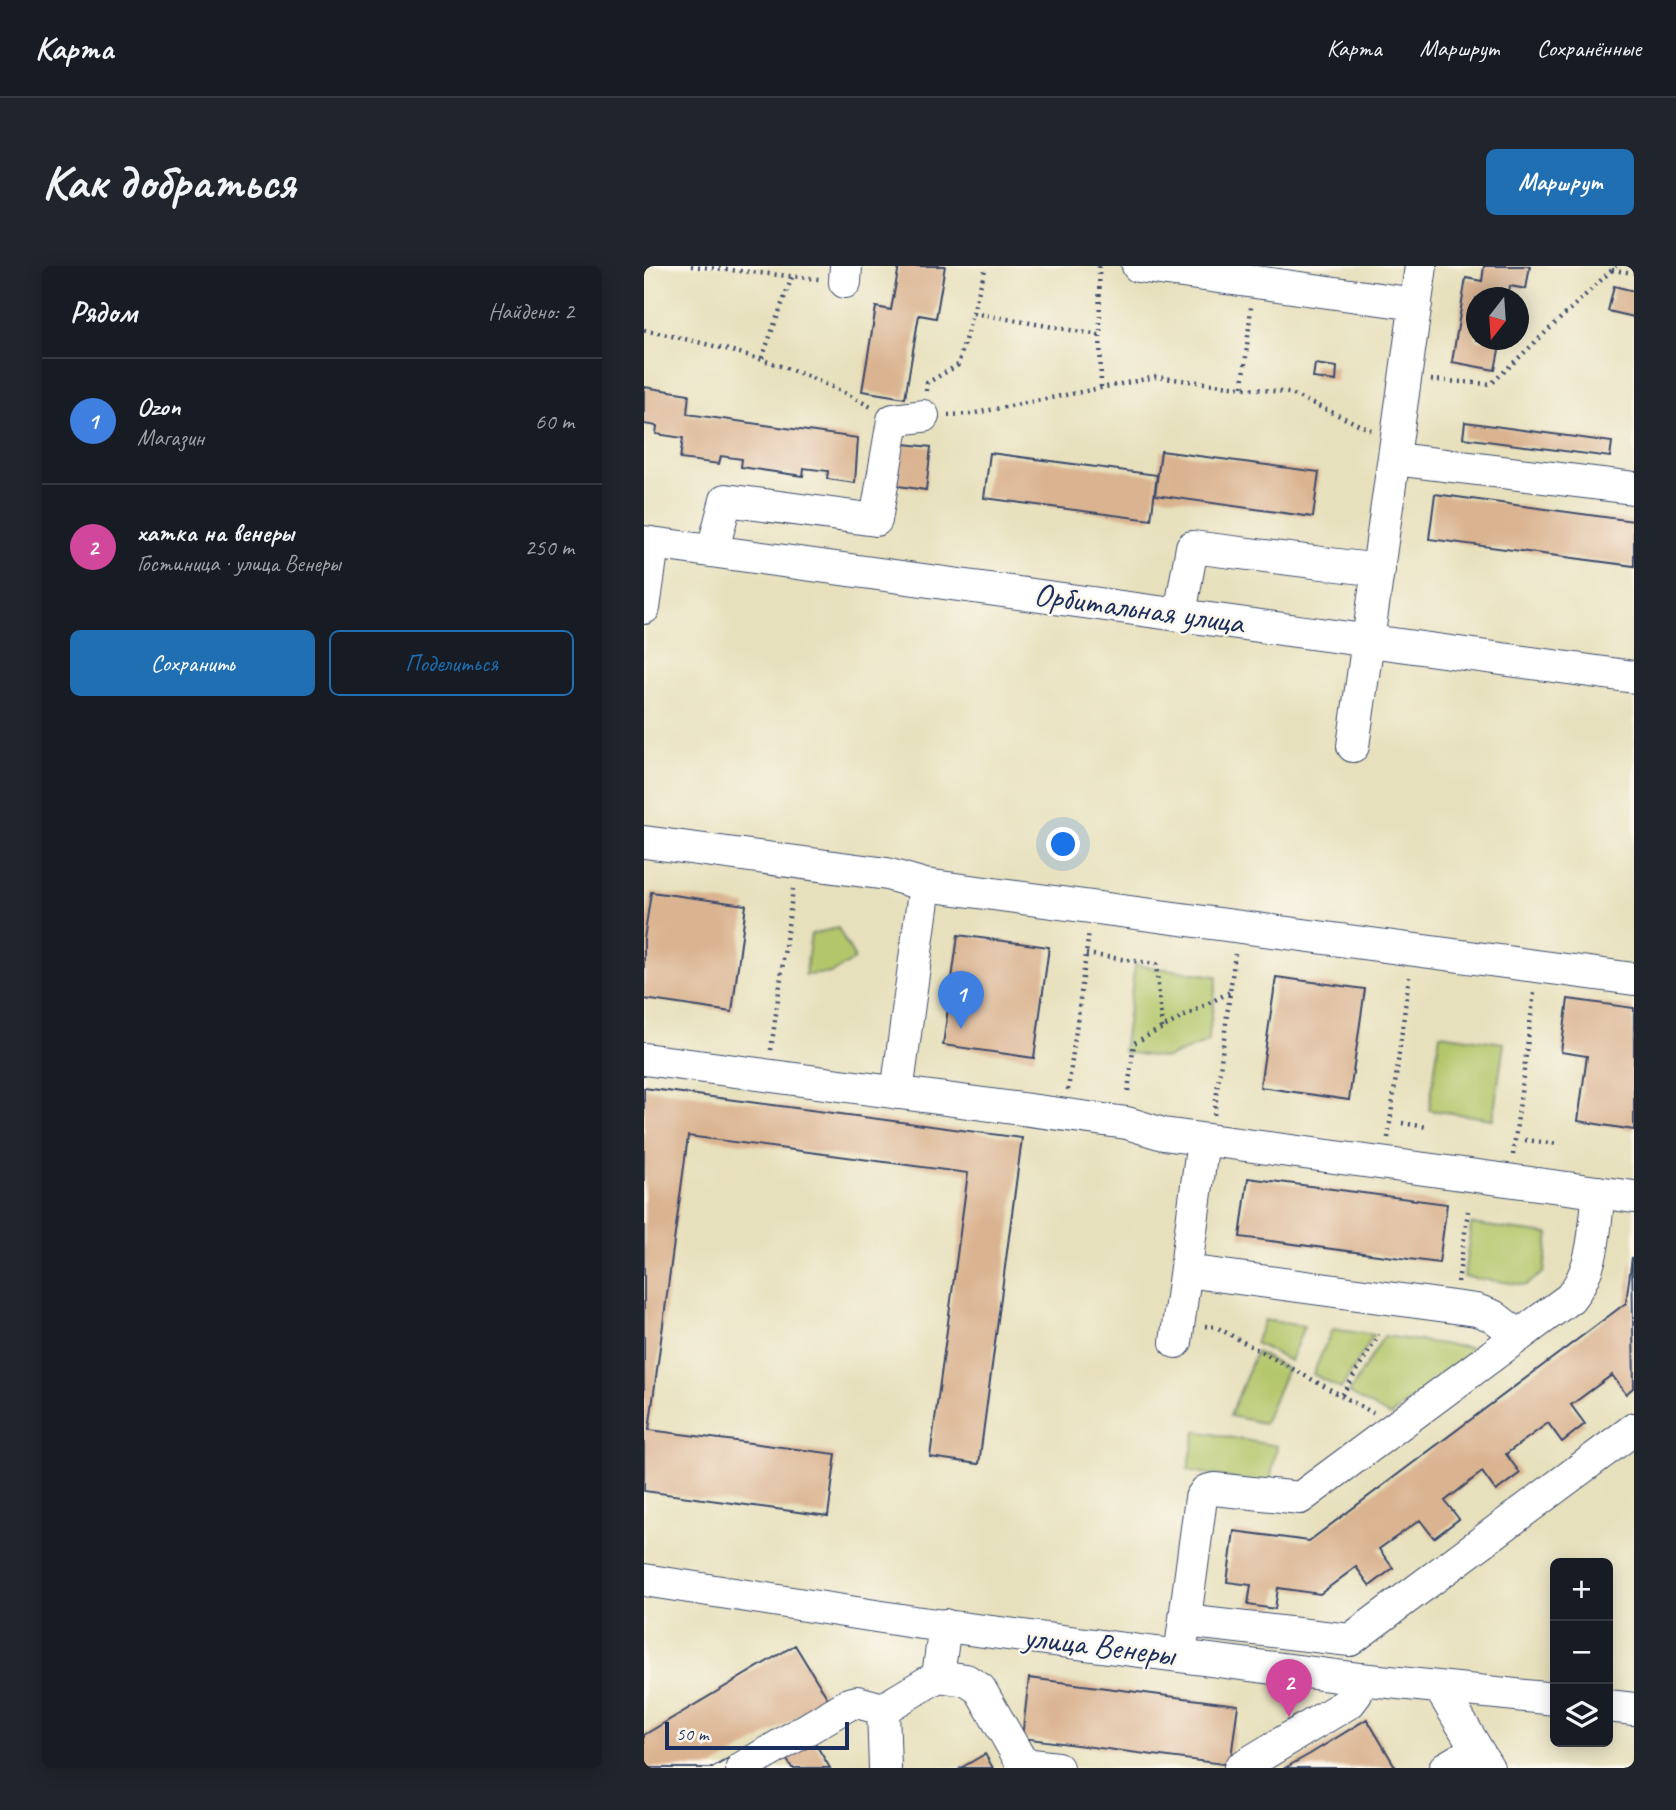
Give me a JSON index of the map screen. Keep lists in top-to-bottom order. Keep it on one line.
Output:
{"streets":{"street":["Орбитальная улица","улица Венеры"]},"scale_bar":"50 m","north":"bottom","page":{"header":"Карта","nav":["Карта","Маршрут","Сохранённые"],"buttons":["Маршрут",["Сохранить","Поделиться"]],"title":"Как добраться","heading":["Рядом","Найдено: 2"],"list":[{"mark":"1","name":"Ozon","note":"Магазин","value":"60 m"},{"mark":"2","name":"хатка на венеры","note":"Гостиница · улица Венеры","value":"250 m"}],"pins":["1","2"],"map_buttons":["+","−"],"scale":"50 m"}}
